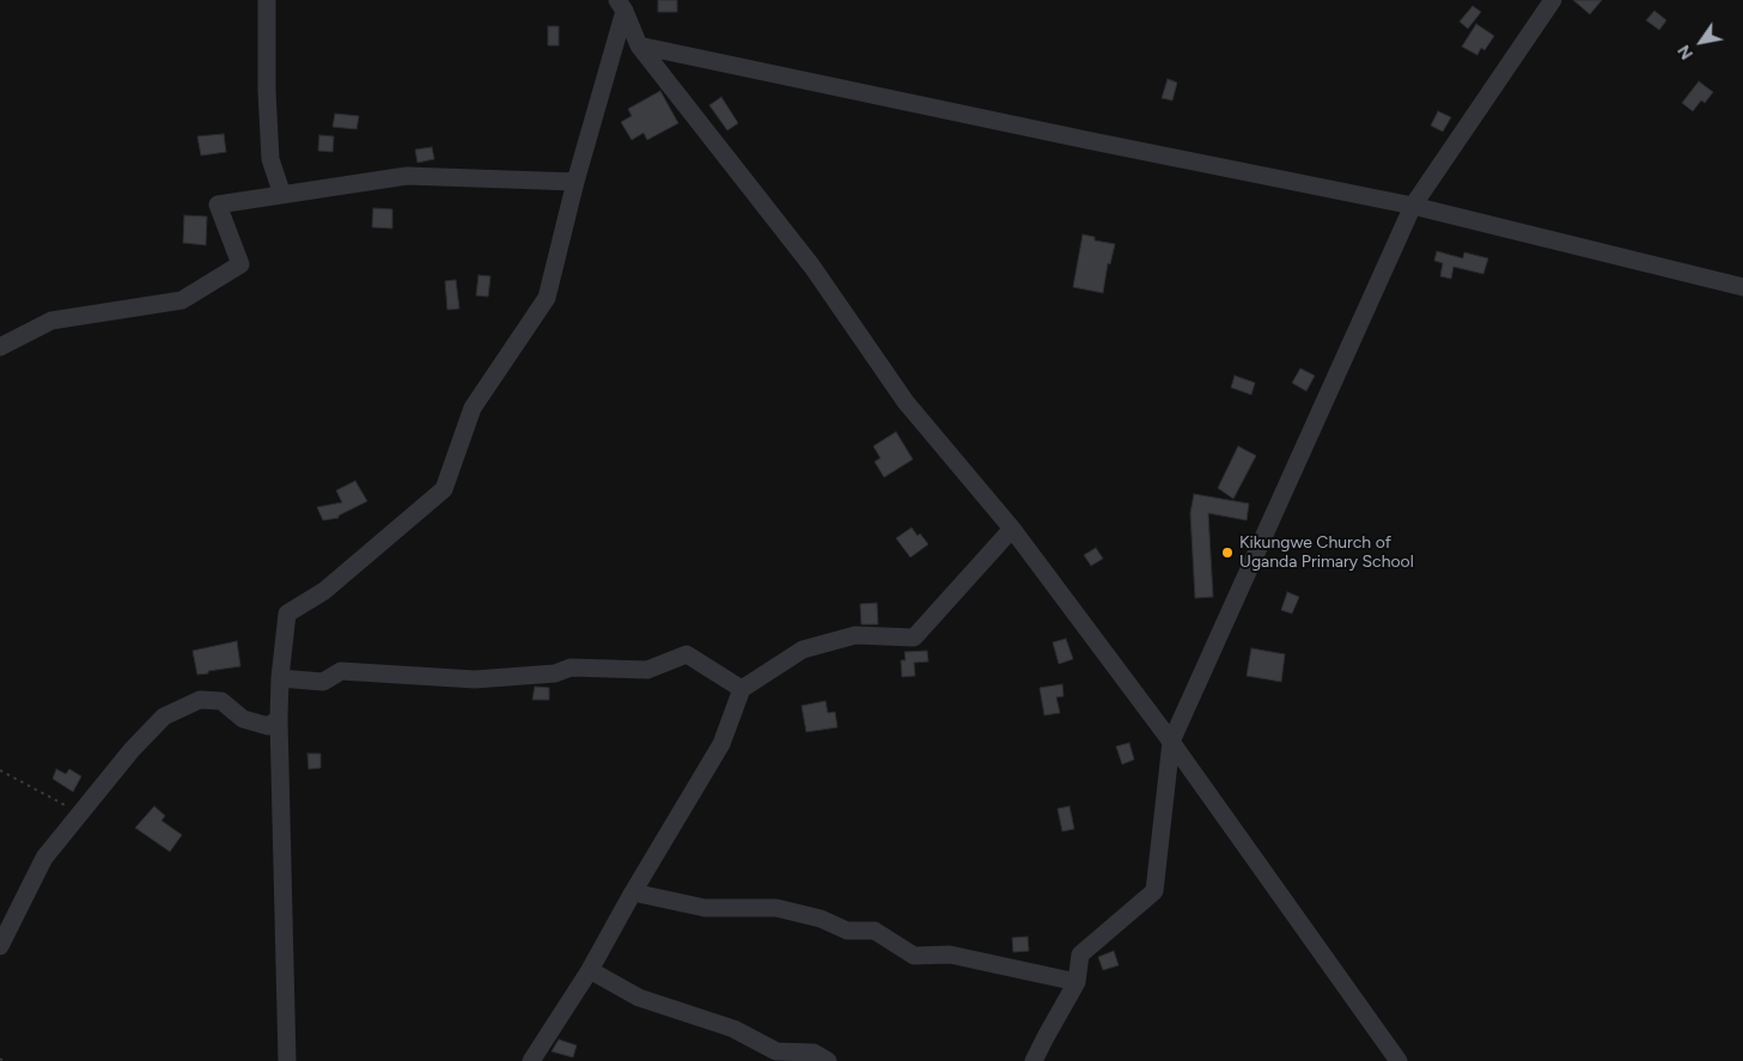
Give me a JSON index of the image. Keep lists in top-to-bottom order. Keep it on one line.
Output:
{"places":["Kikungwe Church of Uganda Primary School"],"north":"bottom left"}
